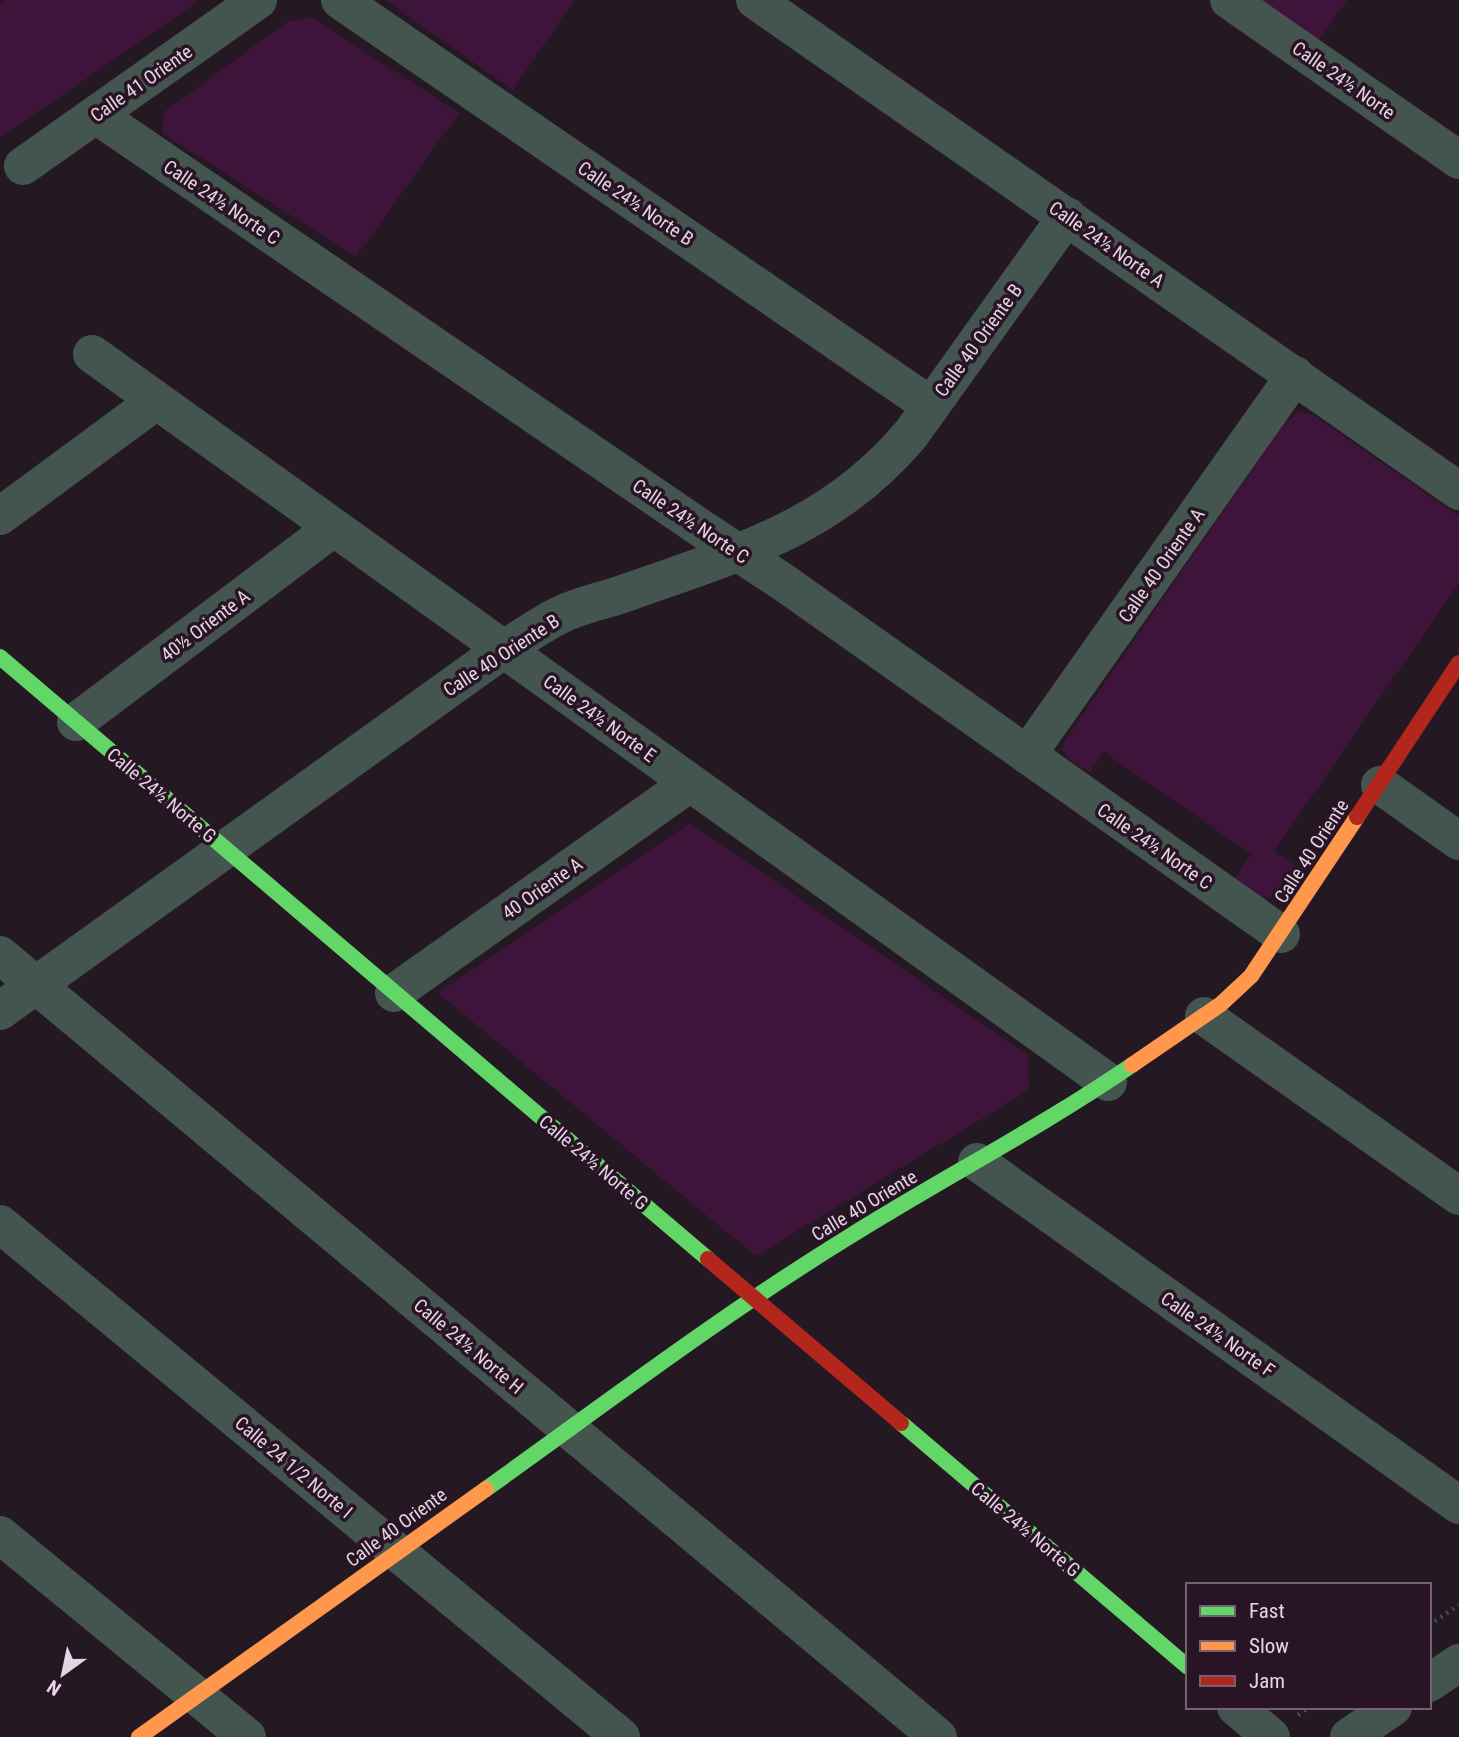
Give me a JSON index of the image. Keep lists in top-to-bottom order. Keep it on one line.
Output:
{"streets":{"street":["Calle 24½ Norte","Calle 41 Oriente","Calle 24½ Norte C","Calle 24½ Norte B","Calle 24½ Norte A","Calle 40 Oriente B","Calle 40 Oriente A","40½ Oriente A","Calle 24½ Norte E","Calle 24½ Norte G","Calle 40 Oriente","40 Oriente A","Calle 24½ Norte F","Calle 24½ Norte H","Calle 24 1/2 Norte I"]},"crossings":[["Calle 41 Oriente","Calle 24½ Norte C"],["Calle 24½ Norte C","Calle 40 Oriente B"],["Calle 24½ Norte C","Calle 40 Oriente A"],["Calle 24½ Norte C","Calle 40 Oriente"],["Calle 24½ Norte B","Calle 40 Oriente B"],["Calle 24½ Norte A","Calle 40 Oriente B"],["Calle 24½ Norte A","Calle 40 Oriente A"],["Calle 40 Oriente B","Calle 24½ Norte E"],["Calle 40 Oriente B","Calle 24½ Norte G"],["Calle 40 Oriente B","Calle 24½ Norte H"],["40½ Oriente A","Calle 24½ Norte E"],["40½ Oriente A","Calle 24½ Norte G"],["Calle 24½ Norte E","Calle 40 Oriente"],["Calle 24½ Norte E","40 Oriente A"],["Calle 24½ Norte G","Calle 40 Oriente"],["Calle 24½ Norte G","40 Oriente A"],["Calle 40 Oriente","Calle 24½ Norte F"],["Calle 40 Oriente","Calle 24½ Norte H"],["Calle 40 Oriente","Calle 24 1/2 Norte I"]],"legend":["Fast","Slow","Jam"],"north":"bottom left"}
